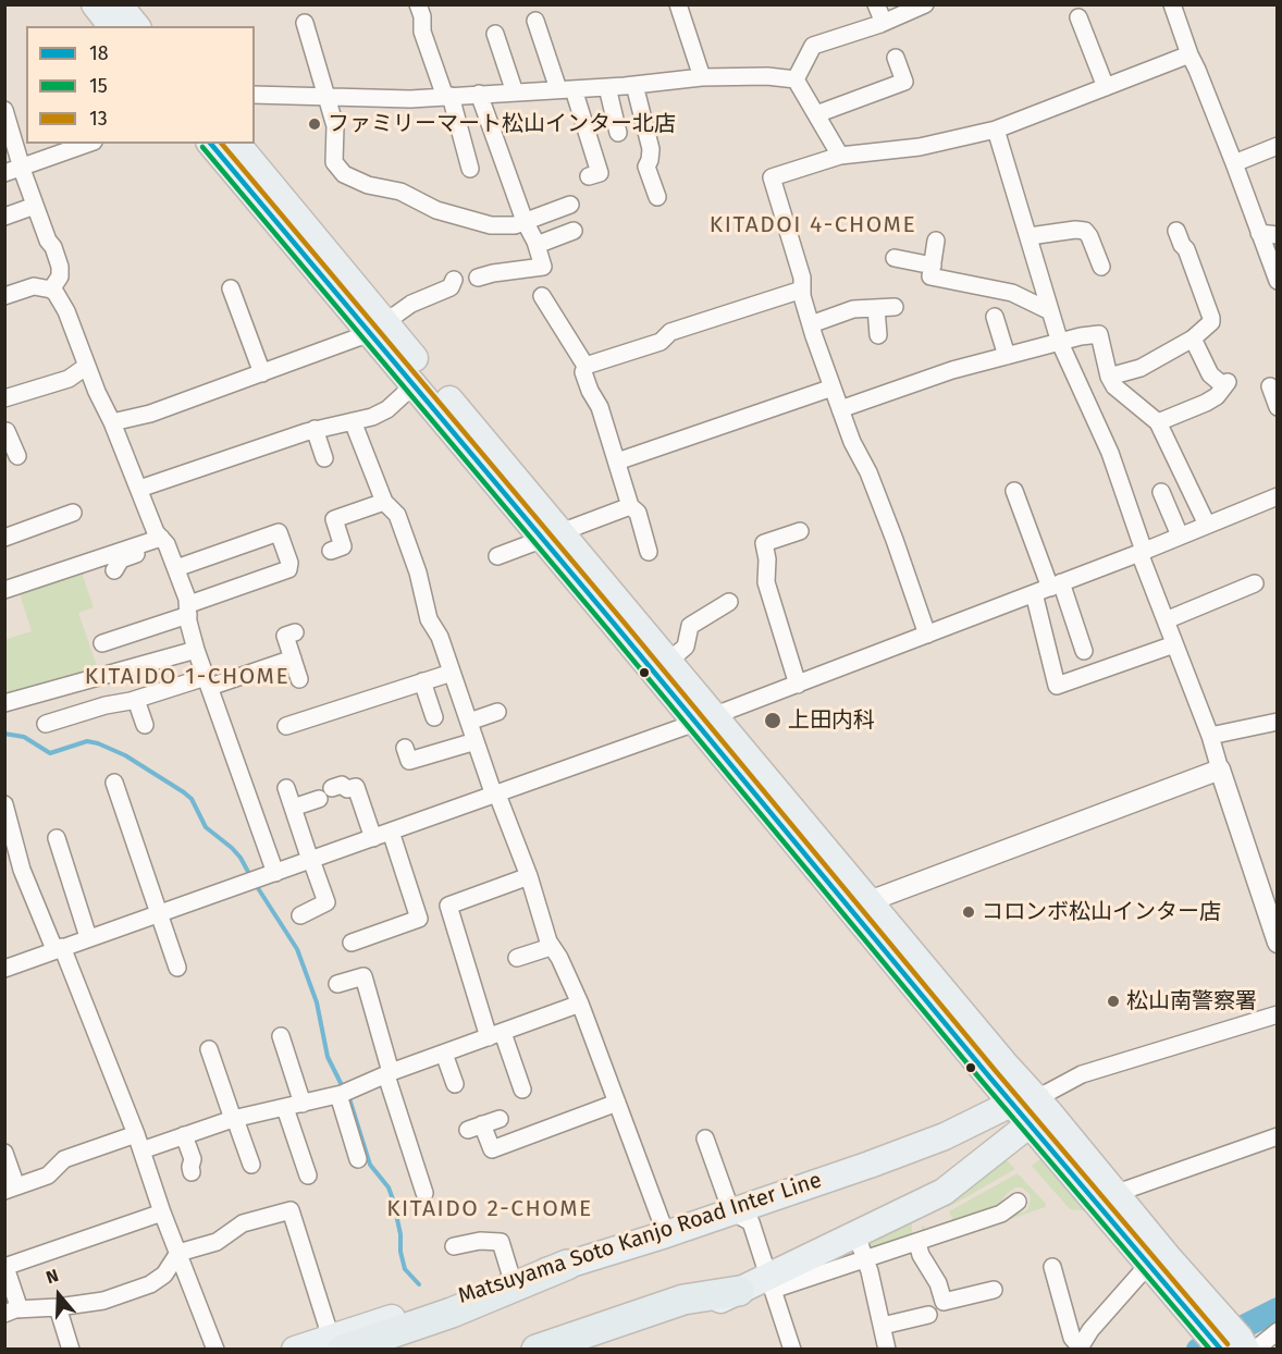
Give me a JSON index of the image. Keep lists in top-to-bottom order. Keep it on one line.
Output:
{"streets":{"highway":["Matsuyama Soto Kanjo Road Inter Line"]},"districts":["KITADOI 4-CHOME","KITAIDO 1-CHOME","KITAIDO 2-CHOME"],"places":["ファミリーマート松山インター北店","上田内科","コロンボ松山インター店","松山南警察署"],"lines":["transit line 18","transit line 13","transit line 15"],"legend":["18","15","13"],"north":"top"}
